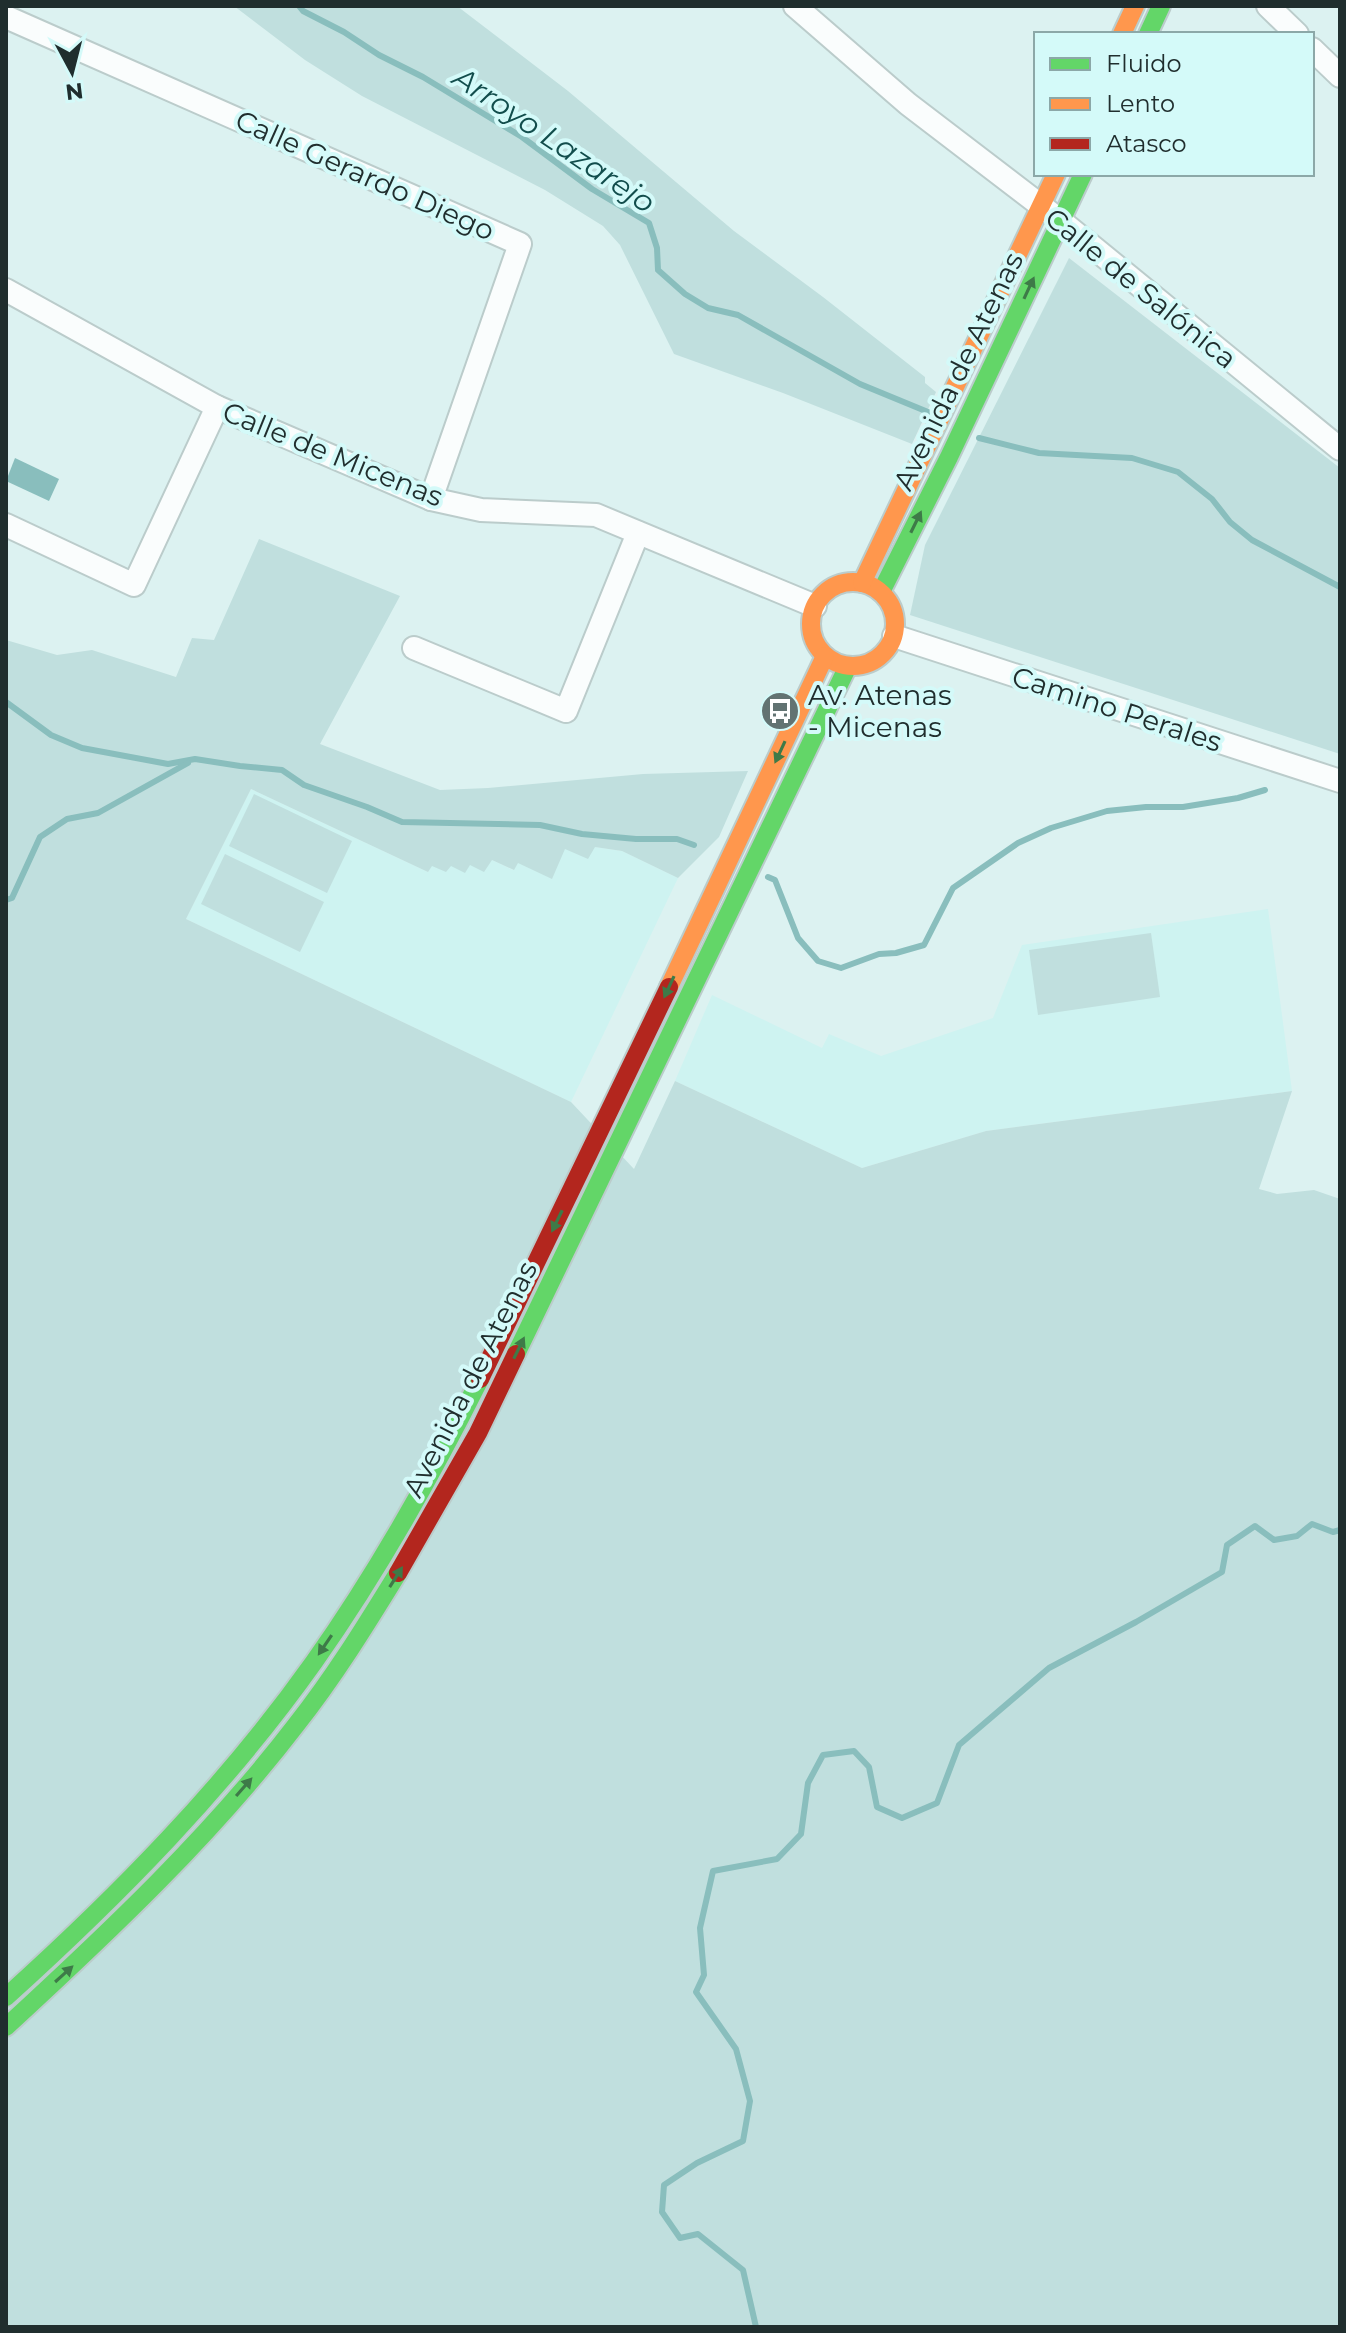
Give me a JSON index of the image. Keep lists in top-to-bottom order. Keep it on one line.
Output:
{"streets":{"main road":["Avenida de Atenas"],"street":["Calle Gerardo Diego","Calle de Salónica","Calle de Micenas","Camino Perales"]},"crossings":[["Calle Gerardo Diego","Calle de Micenas"],["Calle de Salónica","Avenida de Atenas"],["Avenida de Atenas","Calle de Micenas"],["Avenida de Atenas","Camino Perales"],["Calle de Micenas","Camino Perales"]],"water":["Arroyo Lazarejo"],"places":{"bus stop":["Av. Atenas - Micenas"]},"legend":["Fluido","Lento","Atasco"],"north":"bottom"}
